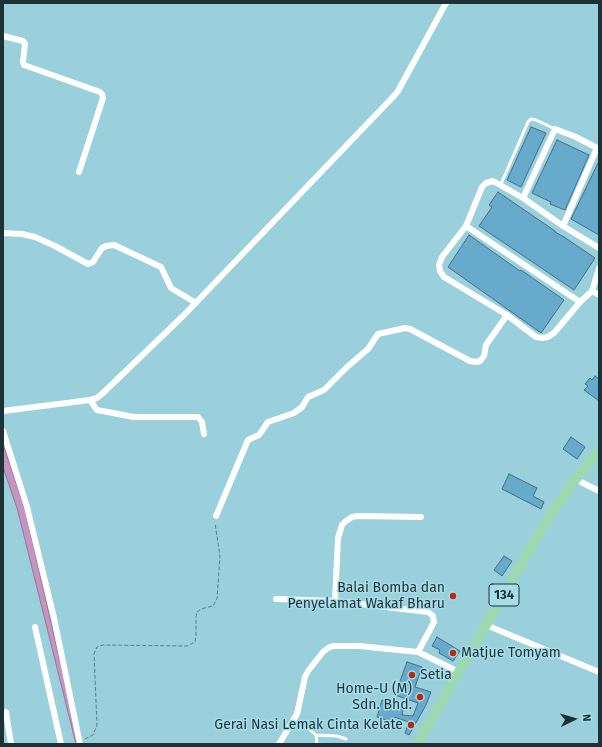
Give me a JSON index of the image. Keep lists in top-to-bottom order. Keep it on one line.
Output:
{"streets":{"main road":["134"]},"places":["Balai Bomba dan Penyelamat Wakaf Bharu","Matjue Tomyam","Setia","Home-U (M) Sdn. Bhd.","Gerai Nasi Lemak Cinta Kelate"],"north":"right"}
